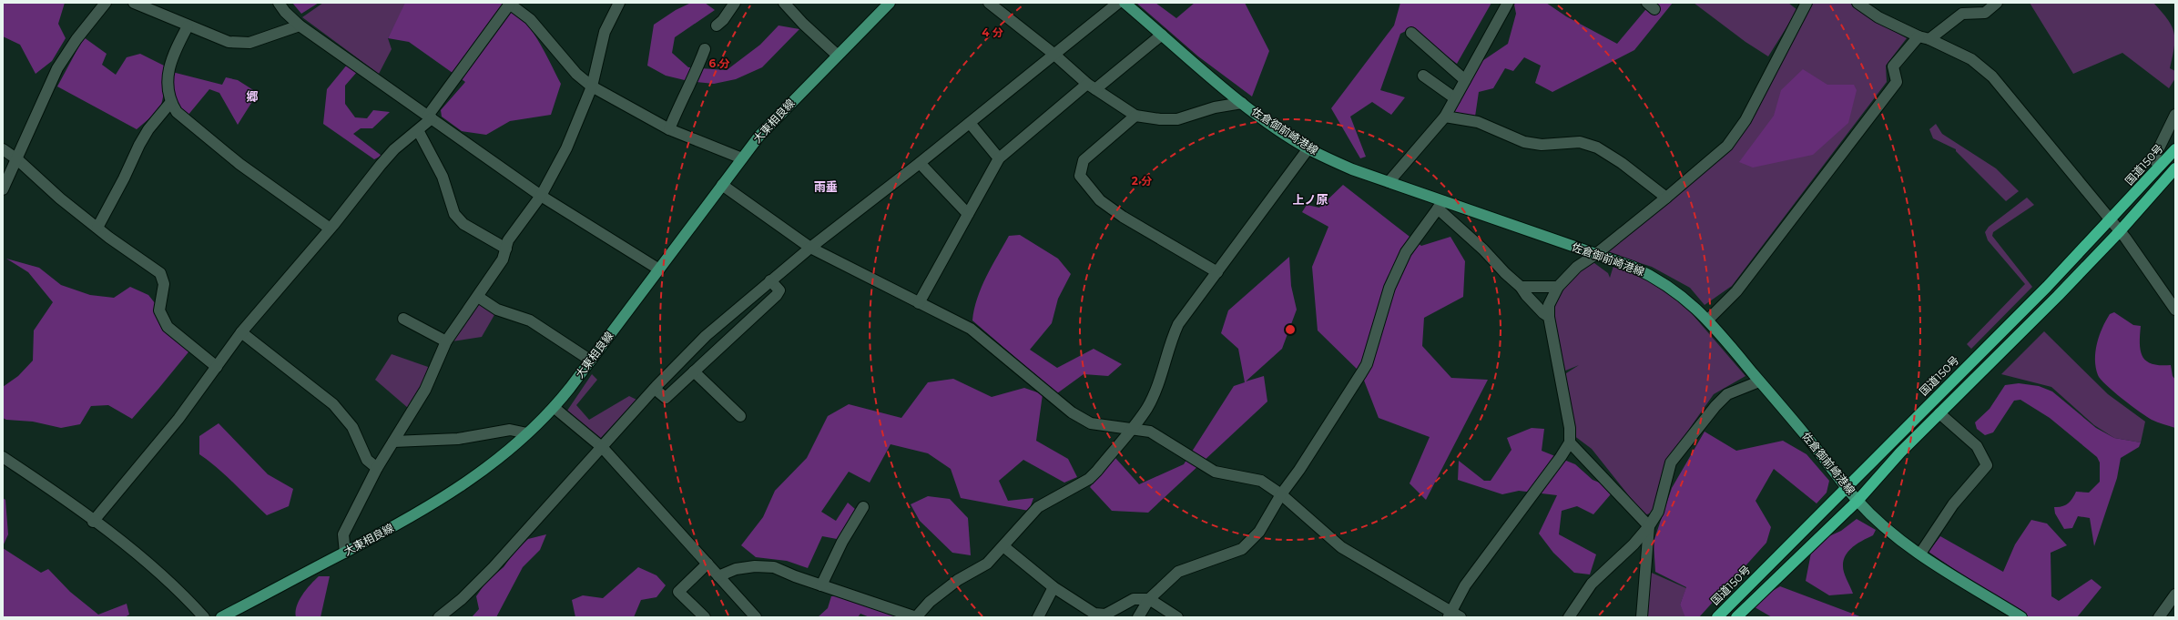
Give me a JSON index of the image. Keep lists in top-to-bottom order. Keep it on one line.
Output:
{"streets":{"highway":["国道150号"],"main road":["大東相良線","佐倉御前崎港線"]},"crossings":[["佐倉御前崎港線","国道150号"]],"districts":["郷","雨垂","上ノ原"],"rings":["4 分","6 分","2 分"]}
